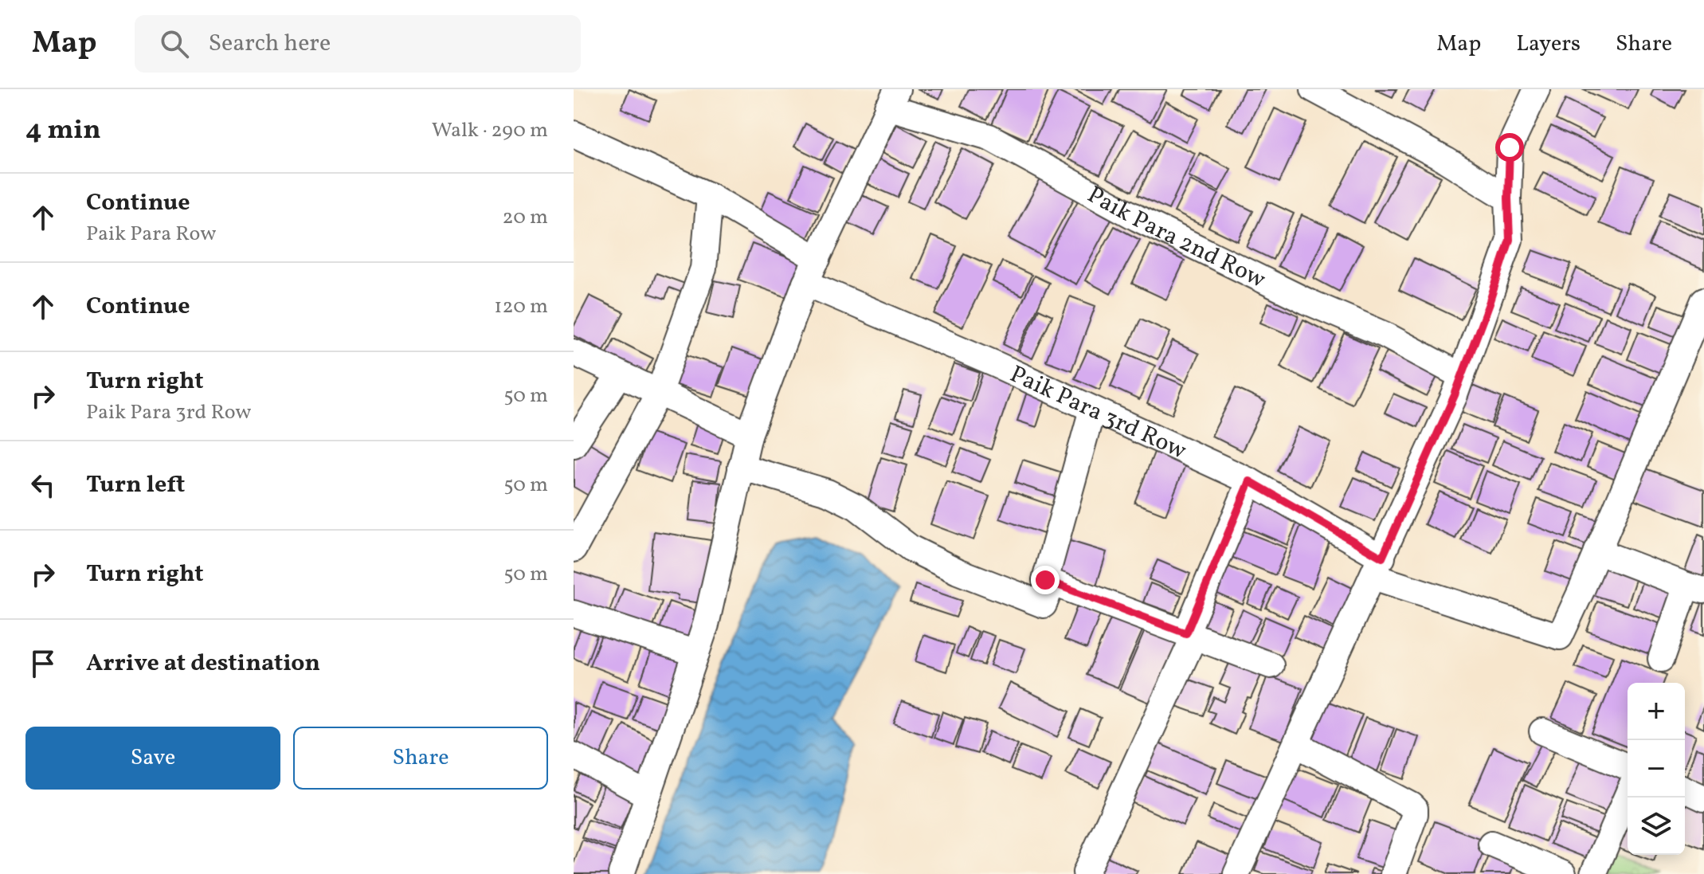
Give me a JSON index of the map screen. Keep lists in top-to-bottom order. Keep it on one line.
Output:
{"streets":{"street":["Paik Para 2nd Row","Paik Para 3rd Row"]},"page":{"header":"Map","search":"Search here","nav":["Map","Layers","Share"],"heading":["4 min","Walk · 290 m"],"list":[["Continue","Paik Para Row","20 m"],["Continue","120 m"],["Turn right","Paik Para 3rd Row","50 m"],["Turn left","50 m"],["Turn right","50 m"],"Arrive at destination"],"map_buttons":["+","−"],"buttons":["Save","Share"]}}
